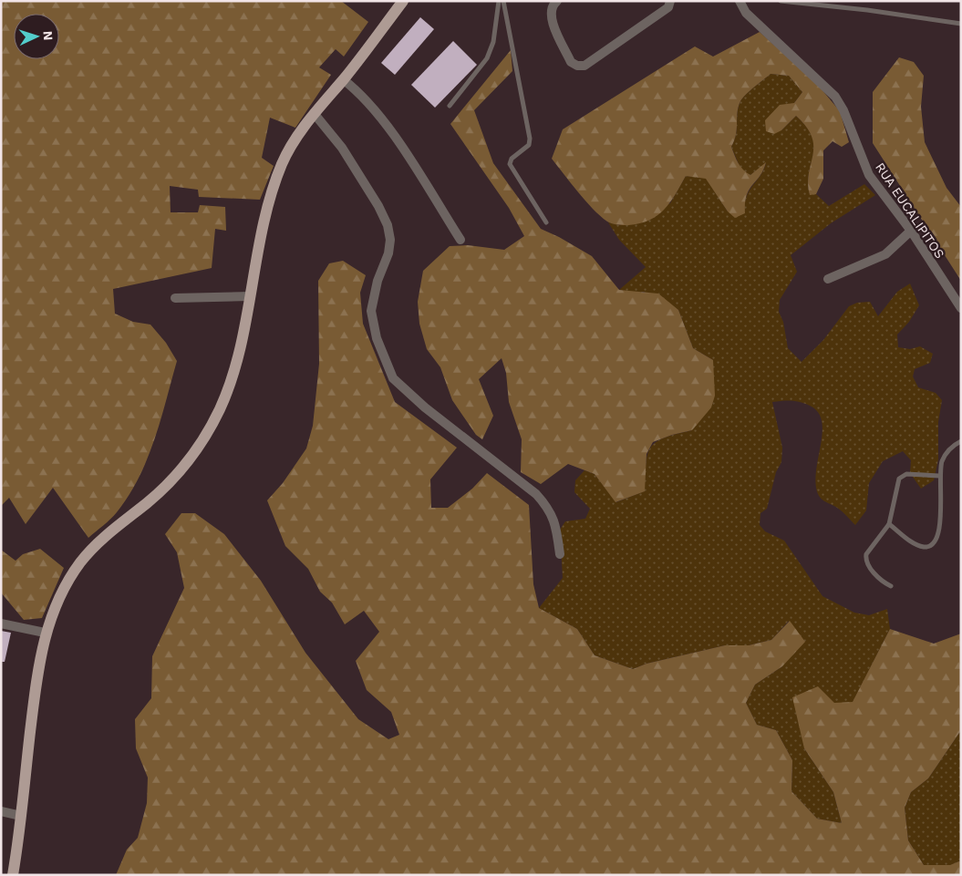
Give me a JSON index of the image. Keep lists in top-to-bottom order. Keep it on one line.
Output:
{"streets":{"street":["RUA EUCALIPITOS"]},"north":"right"}
